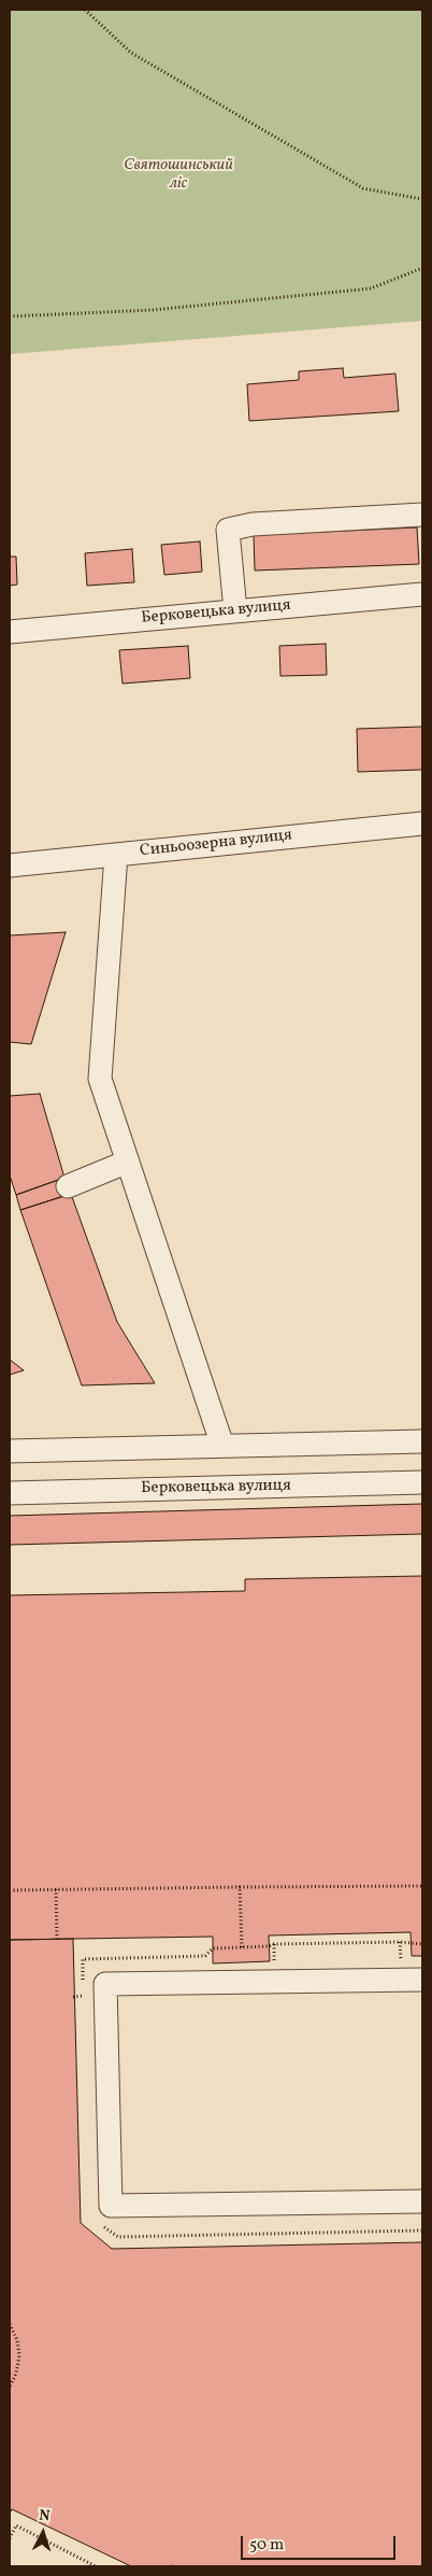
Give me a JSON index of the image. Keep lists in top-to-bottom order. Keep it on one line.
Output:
{"streets":{"street":["Берковецька вулиця","Синьоозерна вулиця"]},"parks":["Святошинський ліс"],"scale_bar":"50 m","north":"top"}
